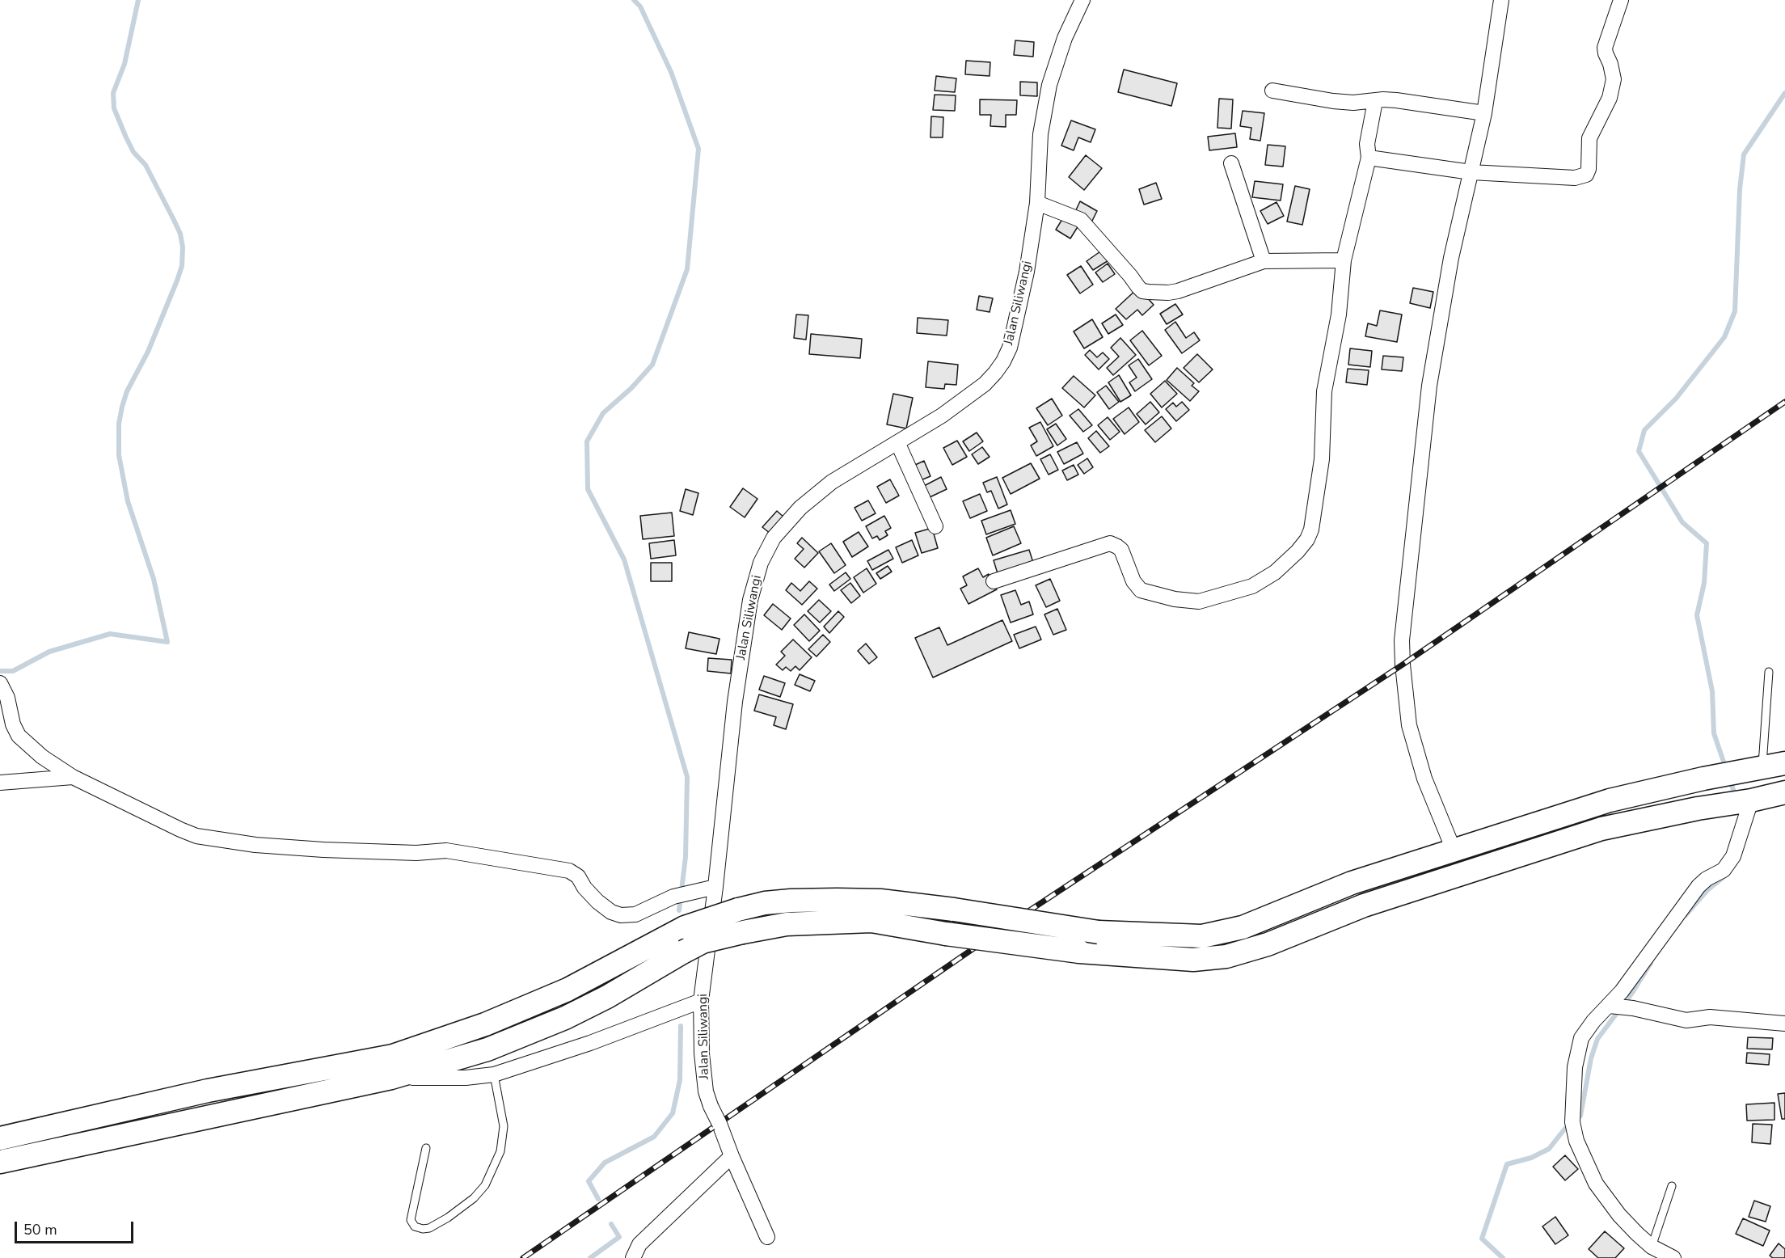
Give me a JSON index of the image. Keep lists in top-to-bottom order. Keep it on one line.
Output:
{"streets":{"street":["Jalan Siliwangi"]},"scale_bar":"50 m"}
